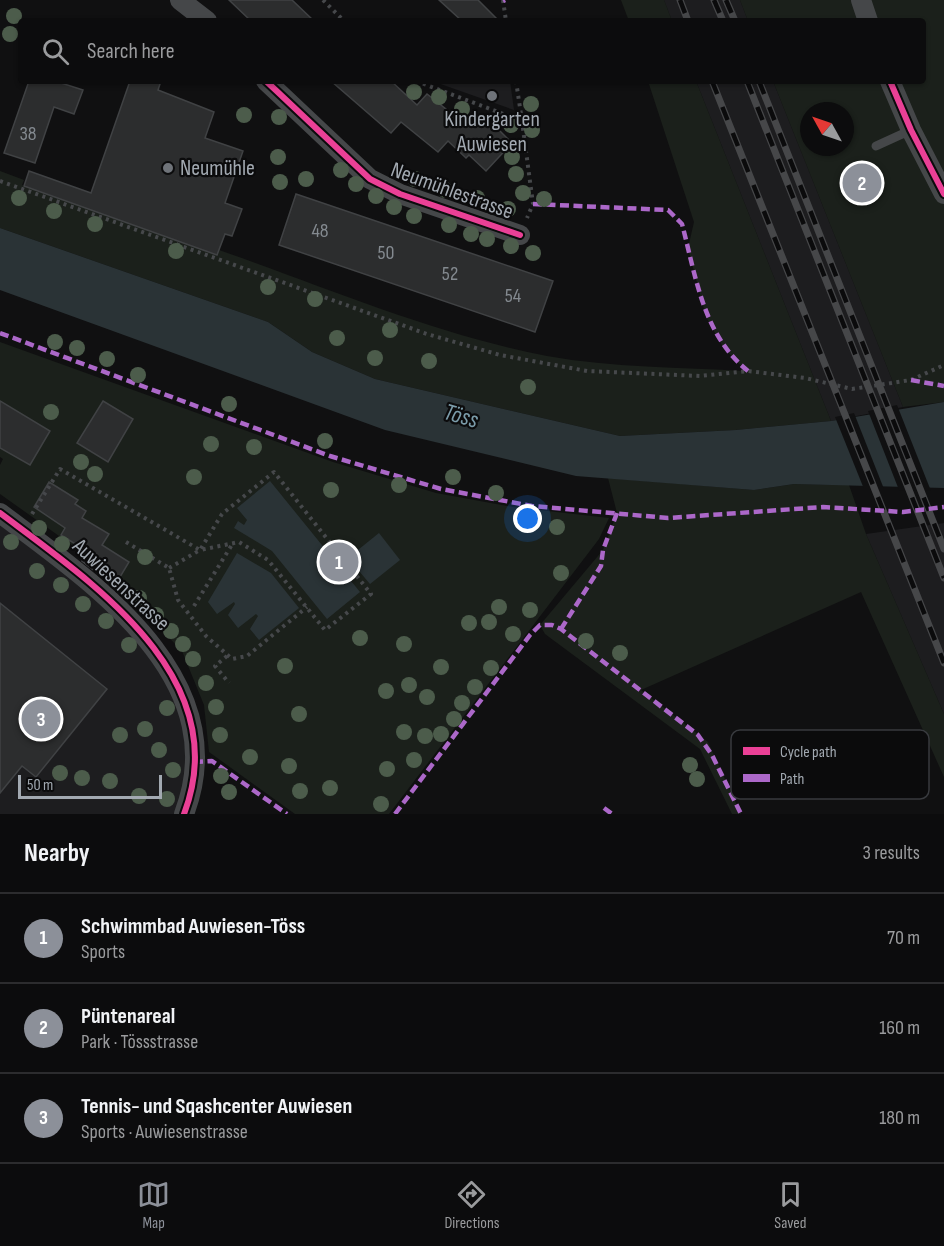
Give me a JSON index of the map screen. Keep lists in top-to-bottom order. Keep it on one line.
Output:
{"streets":{"street":["Neumühlestrasse","Auwiesenstrasse"]},"water":["Töss"],"places":["Kindergarten Auwiesen","Neumühle"],"house_numbers":["38","48","50","52","54"],"legend":["Cycle path","Path"],"scale_bar":"50 m","north":"top left","page":{"search":"Search here","pins":["2","1","3"],"scale":"50 m","heading":["Nearby","3 results"],"list":[{"mark":"1","name":"Schwimmbad Auwiesen-Töss","note":"Sports","value":"70 m"},{"mark":"2","name":"Püntenareal","note":"Park · Tössstrasse","value":"160 m"},{"mark":"3","name":"Tennis- und Sqashcenter Auwiesen","note":"Sports · Auwiesenstrasse","value":"180 m"}],"nav":["Map","Directions","Saved"]}}
